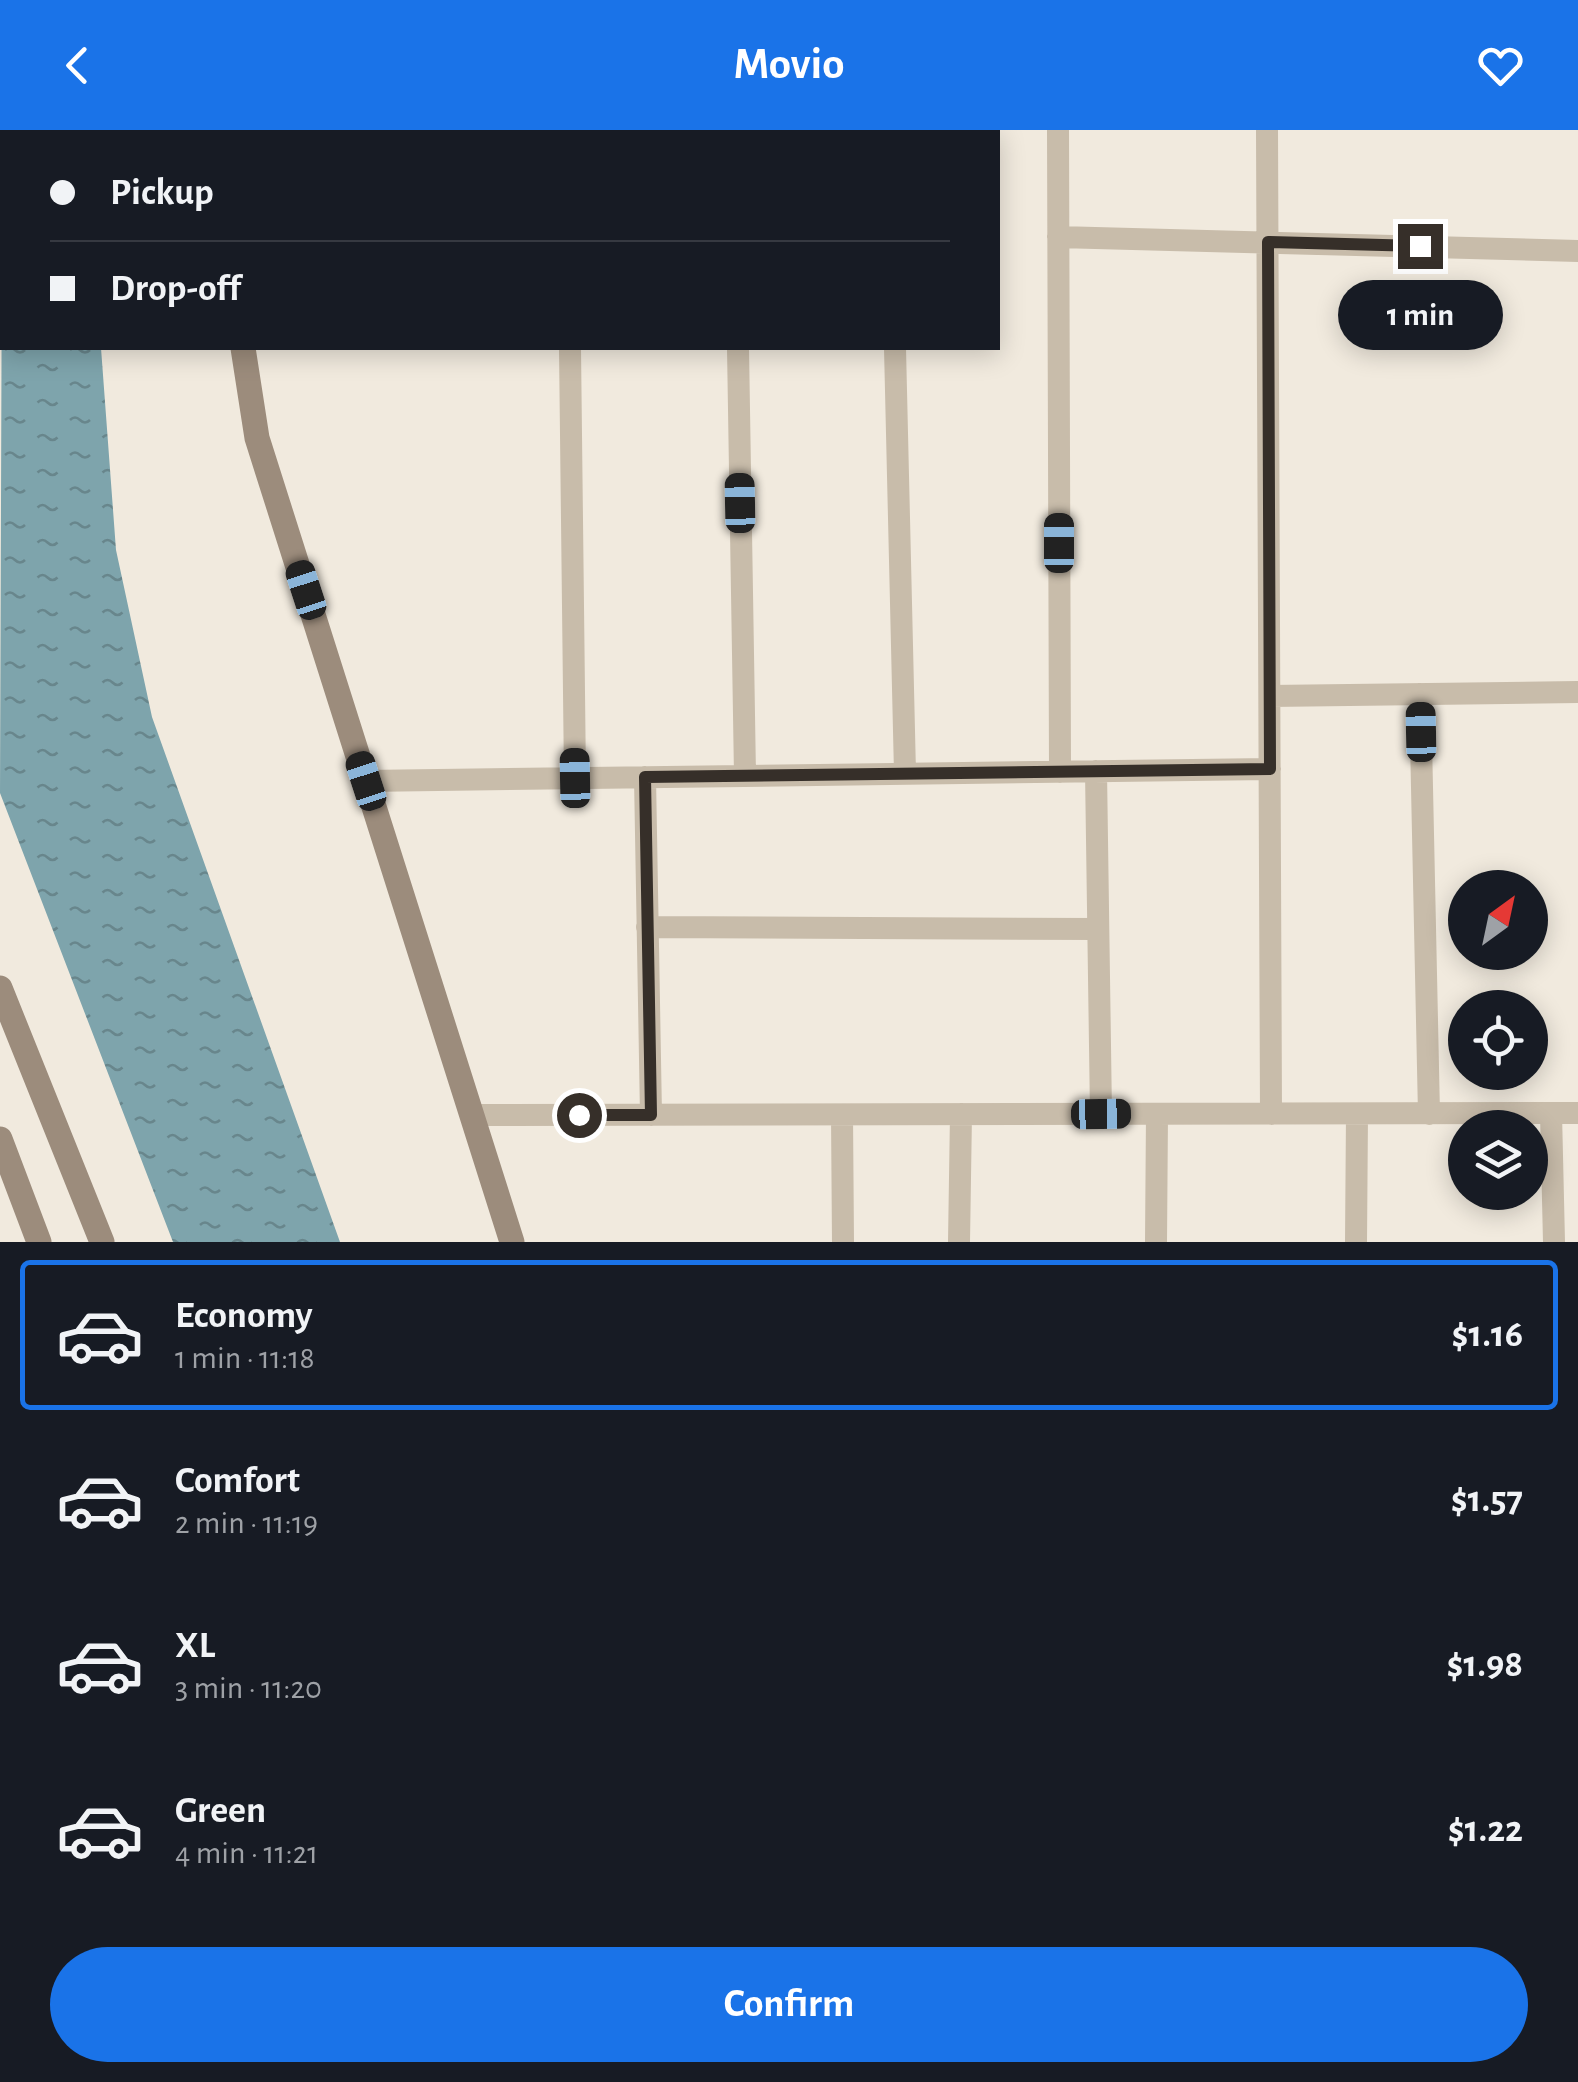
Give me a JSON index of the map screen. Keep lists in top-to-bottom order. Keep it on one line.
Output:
{"north":"top right","page":{"header":"Movio","banner":["Pickup","Drop-off"],"bubble":"1 min","list":[{"name":"Economy","note":"1 min · 11:18","value":"$1.16"},{"name":"Comfort","note":"2 min · 11:19","value":"$1.57"},{"name":"XL","note":"3 min · 11:20","value":"$1.98"},{"name":"Green","note":"4 min · 11:21","value":"$1.22"}],"buttons":"Confirm"}}
